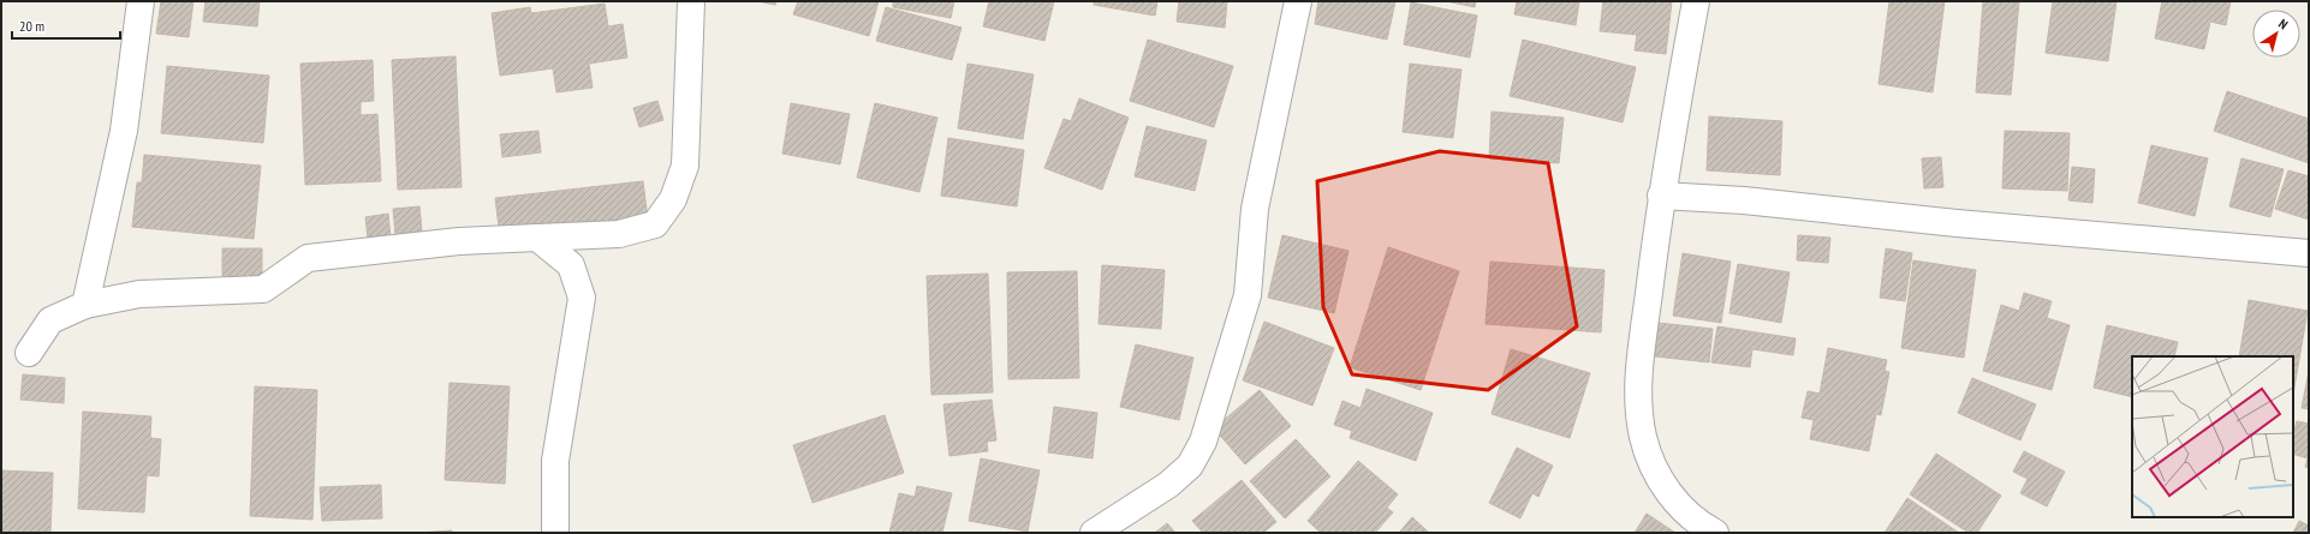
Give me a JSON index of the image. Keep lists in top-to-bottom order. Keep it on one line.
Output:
{"scale_bar":"20 m","north":"top right"}
